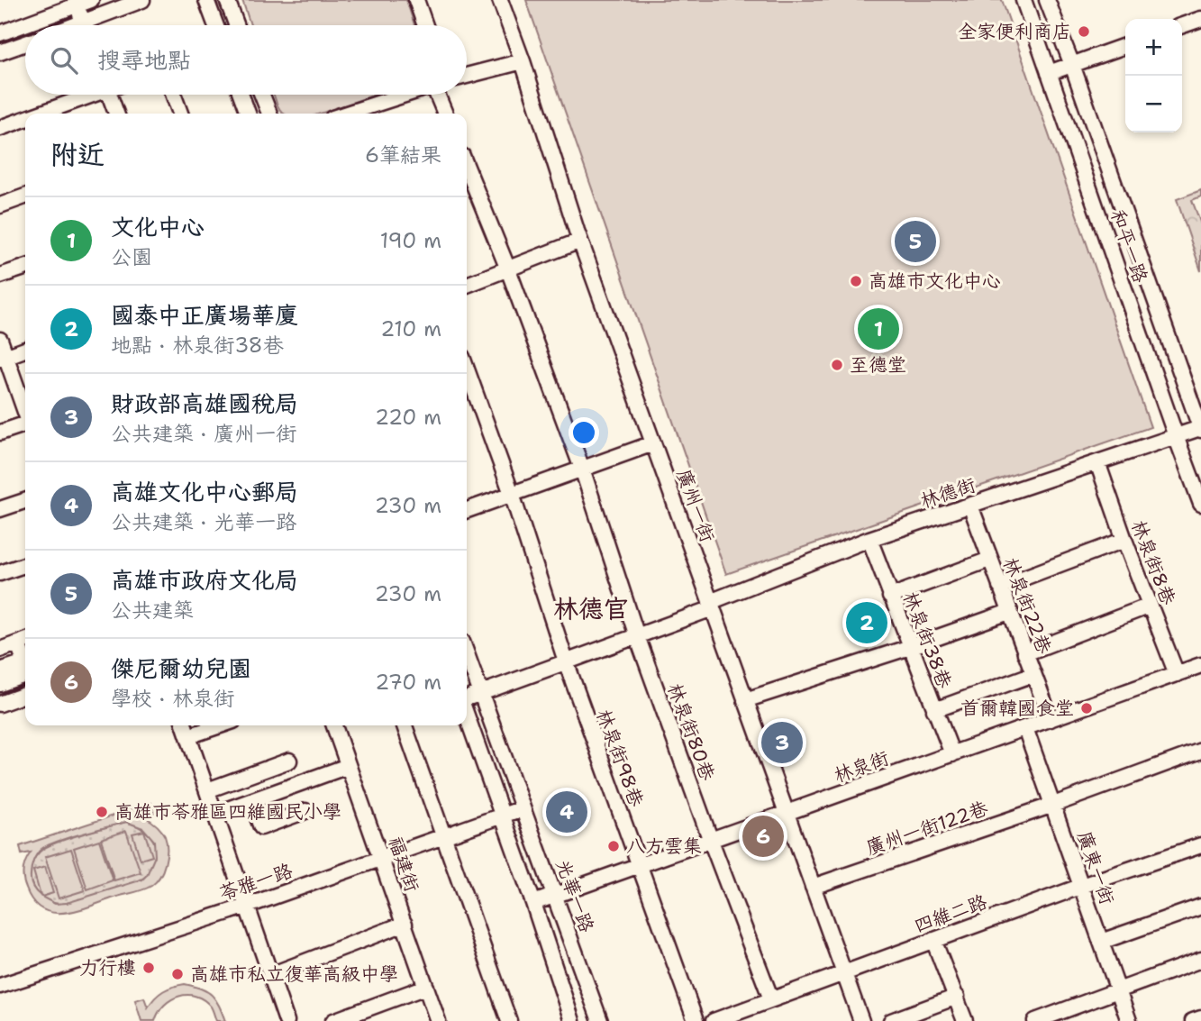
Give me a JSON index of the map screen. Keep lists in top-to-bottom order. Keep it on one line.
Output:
{"streets":{"street":["和平一路","林德街","廣州一街","林泉街8巷","林泉街22巷","林泉街38巷","林泉街80巷","林泉街98巷","林泉街","廣州一街122巷","福建街","廣東一街","苓雅一路","光華一路","四維二路"]},"crossings":[["和平一路","林德街"],["林德街","廣州一街"],["林德街","林泉街8巷"],["林德街","林泉街22巷"],["林德街","林泉街38巷"],["林德街","林泉街80巷"],["林德街","林泉街98巷"],["林德街","光華一路"],["廣州一街","林泉街"],["廣州一街","廣州一街122巷"],["廣州一街","四維二路"],["林泉街8巷","林泉街"],["林泉街22巷","林泉街"],["林泉街38巷","林泉街"],["林泉街80巷","林泉街"],["林泉街80巷","四維二路"],["林泉街98巷","林泉街"],["林泉街","廣東一街"],["林泉街","光華一路"],["廣州一街122巷","廣東一街"],["福建街","苓雅一路"],["廣東一街","四維二路"],["苓雅一路","光華一路"]],"districts":["林德官"],"places":["全家便利商店","高雄市文化中心","至德堂","首爾韓國食堂","高雄市苓雅區四維國民小學","八方雲集","力行樓","高雄市私立復華高級中學"],"page":{"map_buttons":["+","−"],"search":"搜尋地點","heading":["附近","6筆結果"],"list":[{"mark":"1","name":"文化中心","note":"公園","value":"190 m"},{"mark":"2","name":"國泰中正廣場華廈","note":"地點 · 林泉街38巷","value":"210 m"},{"mark":"3","name":"財政部高雄國稅局","note":"公共建築 · 廣州一街","value":"220 m"},{"mark":"4","name":"高雄文化中心郵局","note":"公共建築 · 光華一路","value":"230 m"},{"mark":"5","name":"高雄市政府文化局","note":"公共建築","value":"230 m"},{"mark":"6","name":"傑尼爾幼兒園","note":"學校 · 林泉街","value":"270 m"}],"pins":["5","1","2","3","4","6"]}}
